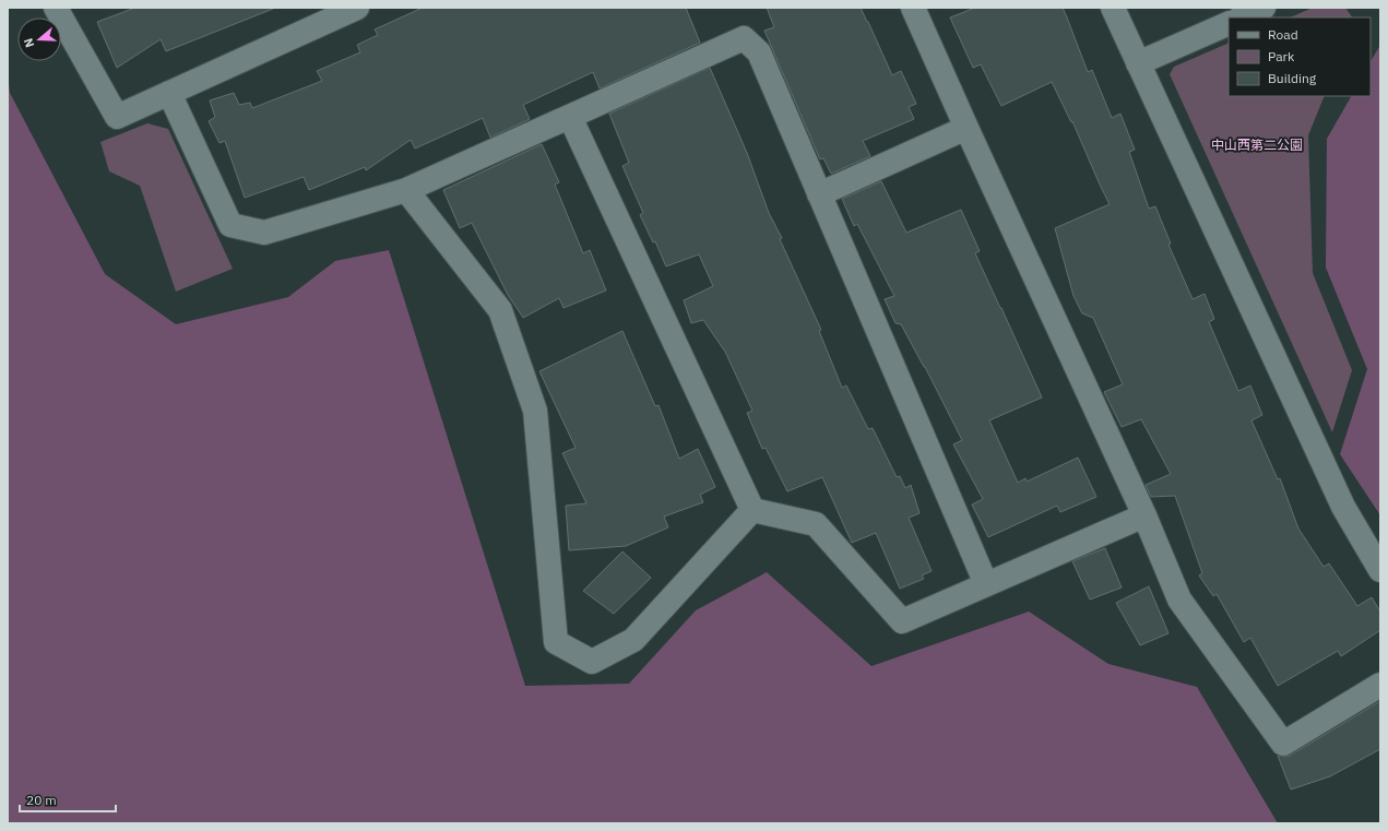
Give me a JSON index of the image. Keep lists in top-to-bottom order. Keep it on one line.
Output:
{"parks":["中山西第二公園"],"legend":["Road","Park","Building"],"scale_bar":"20 m","north":"left"}
